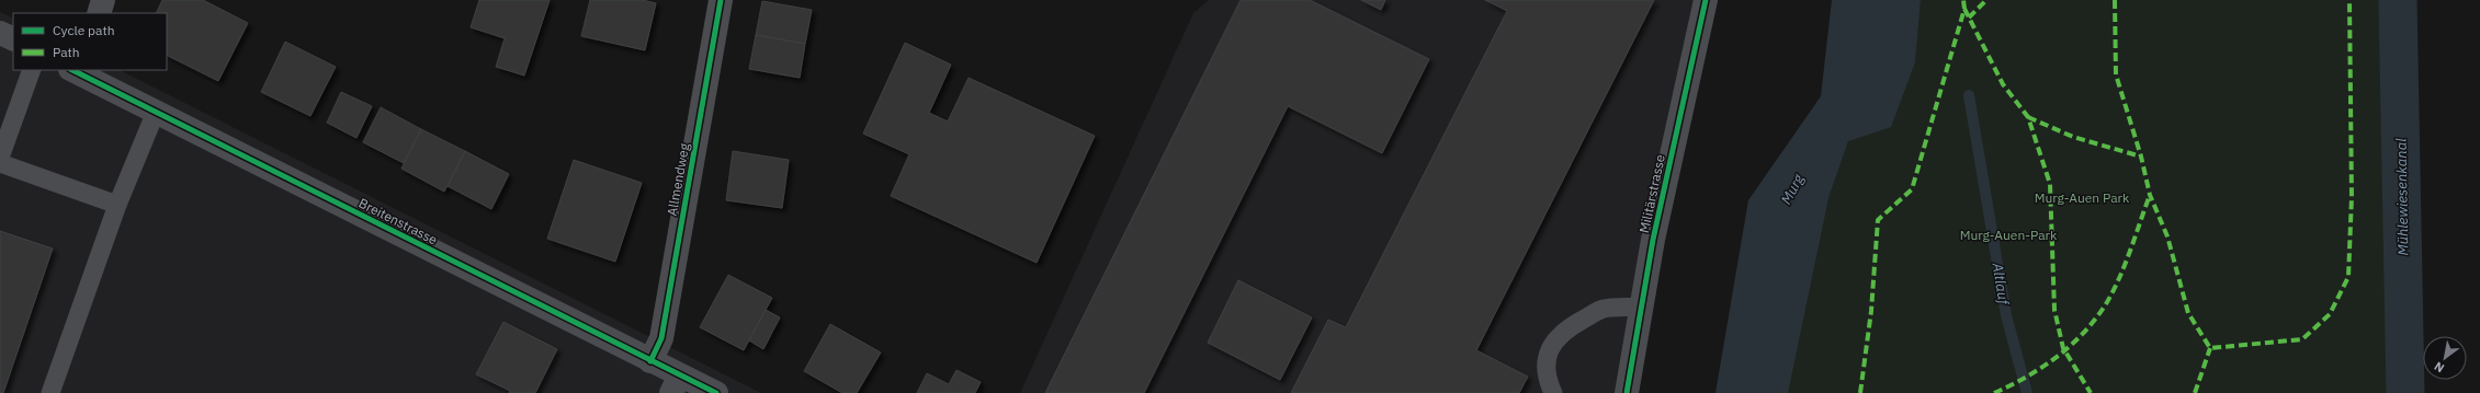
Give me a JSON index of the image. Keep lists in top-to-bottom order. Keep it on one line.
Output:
{"streets":{"street":["Allmendweg","Militärstrasse","Breitenstrasse"]},"crossings":[["Allmendweg","Breitenstrasse"]],"water":["Murg","Mühlewiesenkanal","Altlauf"],"parks":["Murg-Auen Park","Murg-Auen-Park"],"legend":["Cycle path","Path"],"north":"bottom left"}
